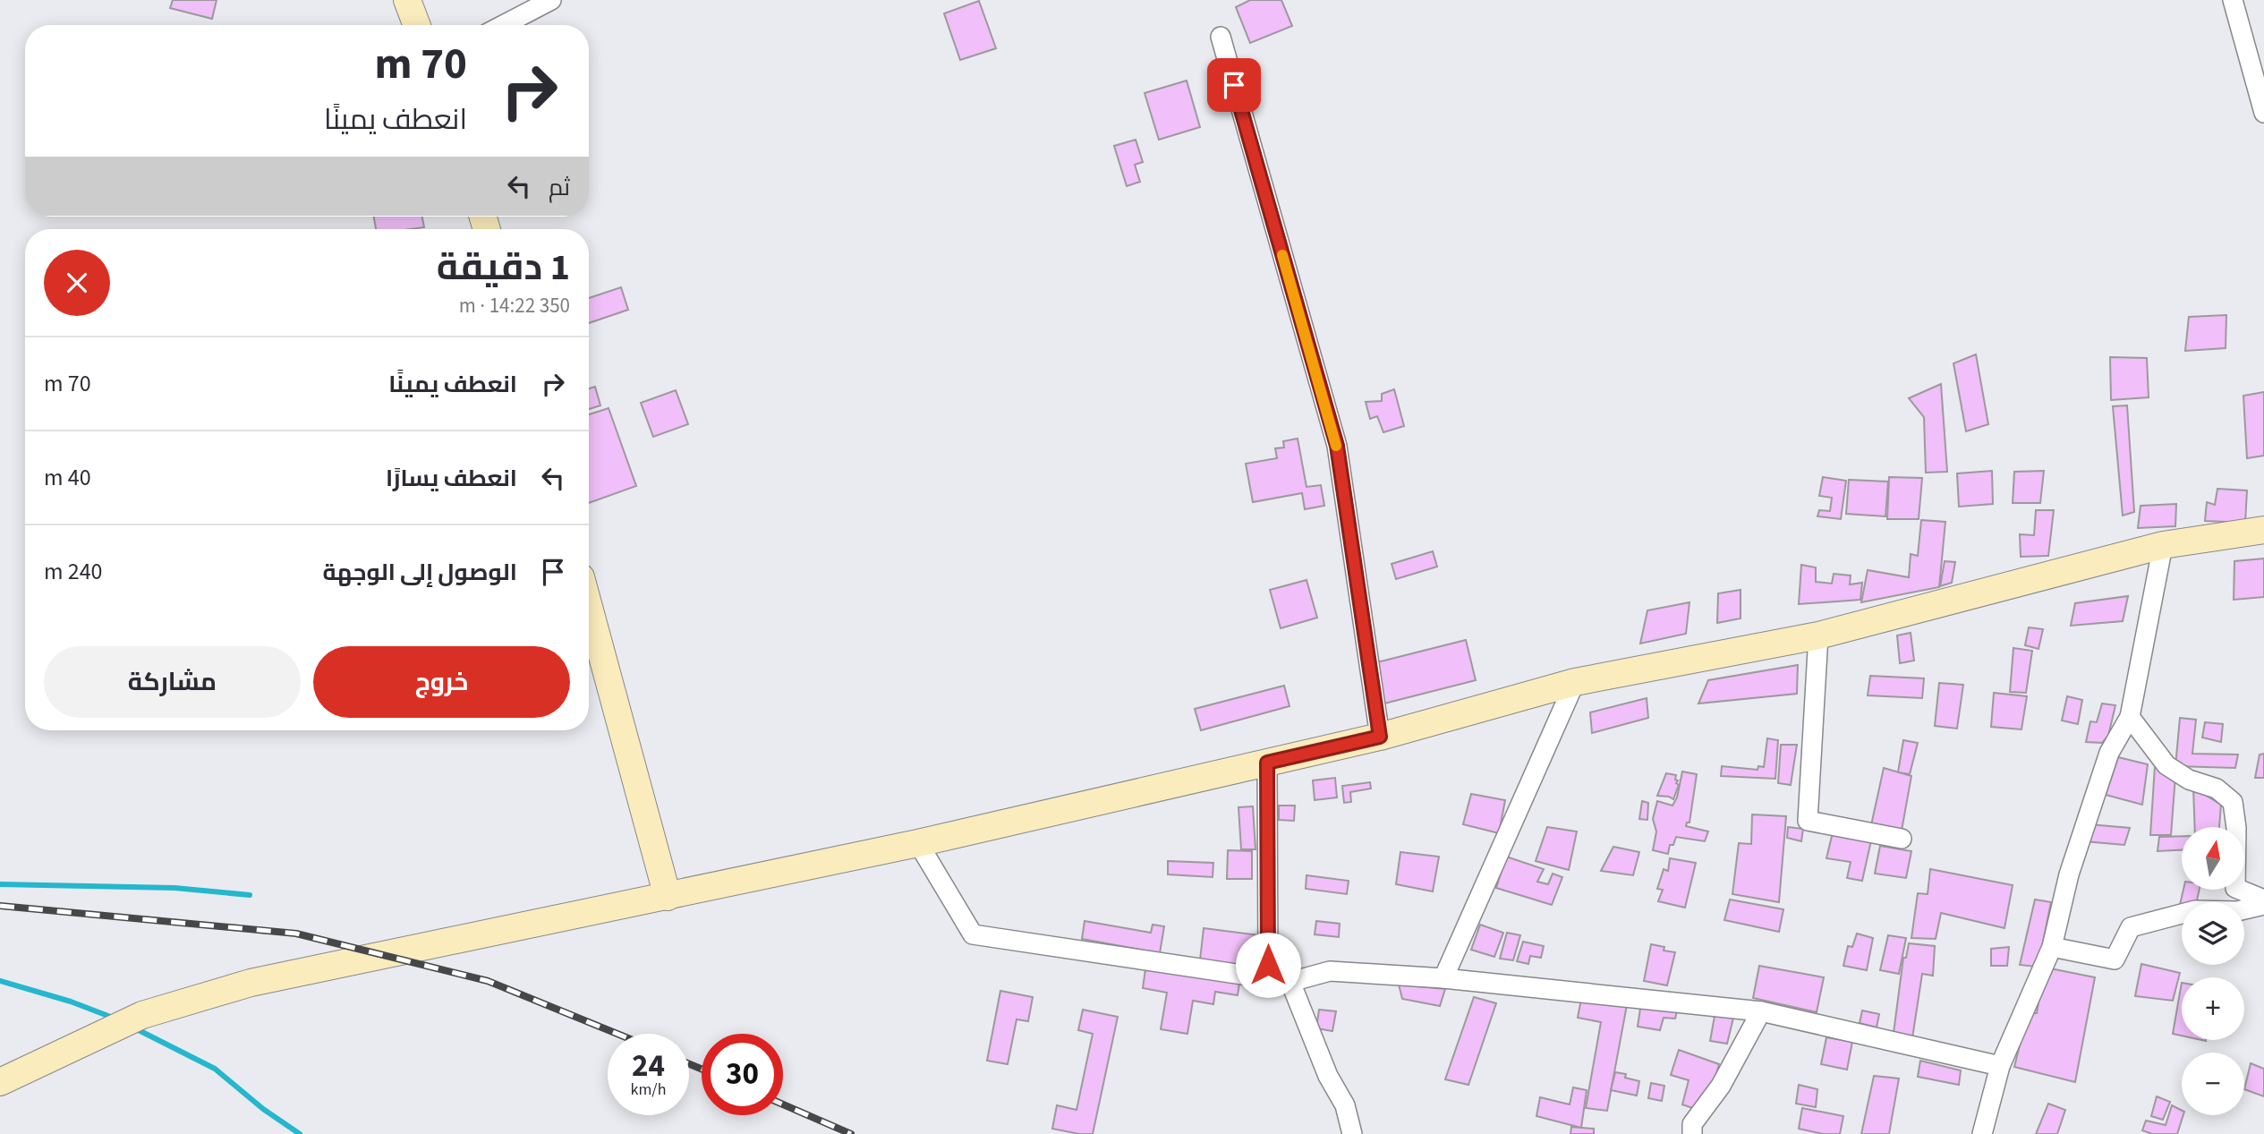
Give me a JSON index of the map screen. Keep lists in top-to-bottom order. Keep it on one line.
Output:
{"north":"top","page":{"turn":["70 m","انعطف يمينًا"],"then":"ثم","heading":["1 دقيقة","350 m · 14:22"],"list":[{"name":"انعطف يمينًا","value":"70 m"},{"name":"انعطف يسارًا","value":"40 m"},{"name":"الوصول إلى الوجهة","value":"240 m"}],"buttons":["خروج","مشاركة"],"map_buttons":["+","−"],"speed":"24 km/h","limit":"30"}}
